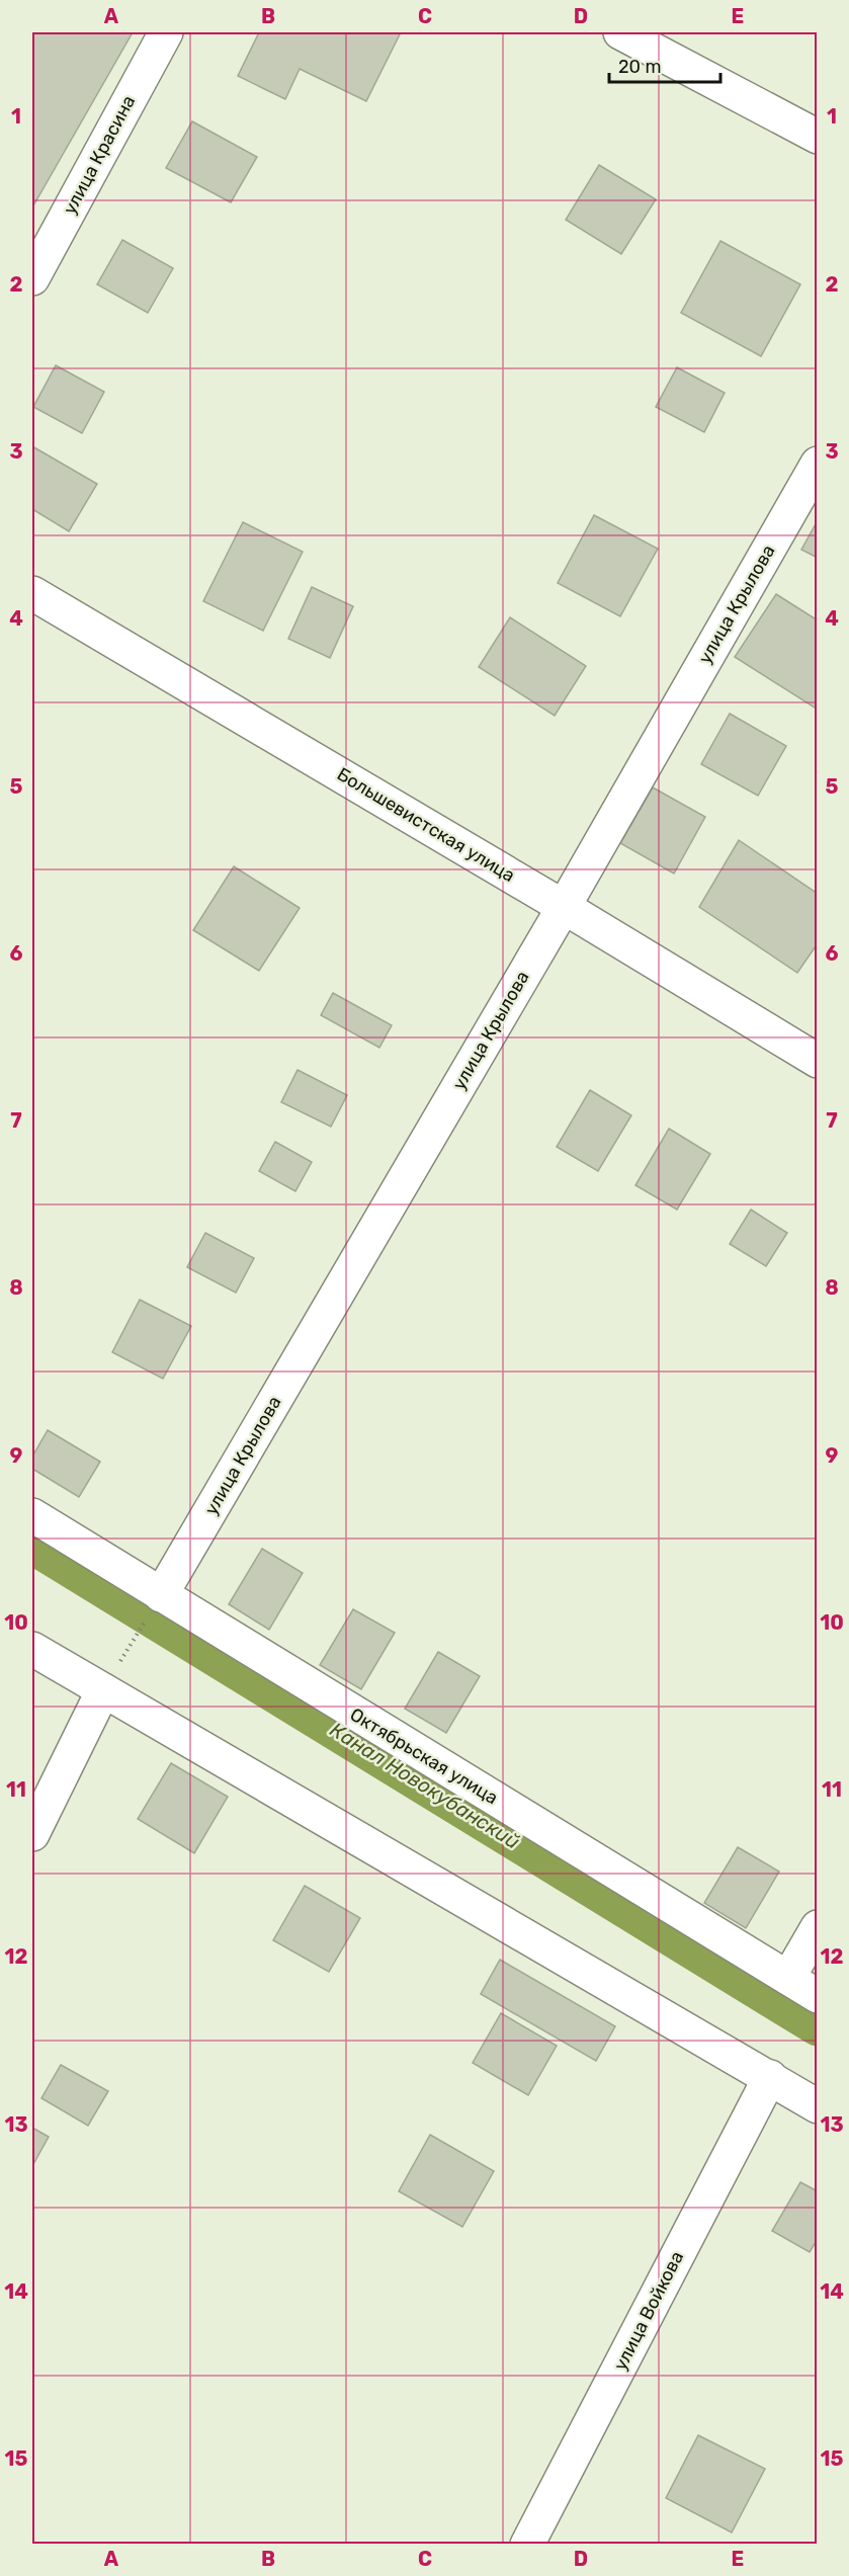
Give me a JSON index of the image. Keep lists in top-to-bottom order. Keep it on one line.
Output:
{"streets":{"street":["улица Красина","улица Крылова","Большевистская улица","Октябрьская улица","улица Войкова"]},"crossings":[["улица Крылова","Большевистская улица"],["улица Крылова","Октябрьская улица"]],"water":["Канал Новокубанский"],"scale_bar":"20 m","grid":{"columns":["A","B","C","D","E"],"rows":["1","2","3","4","5","6","7","8","9","10","11","12","13","14","15"]}}
